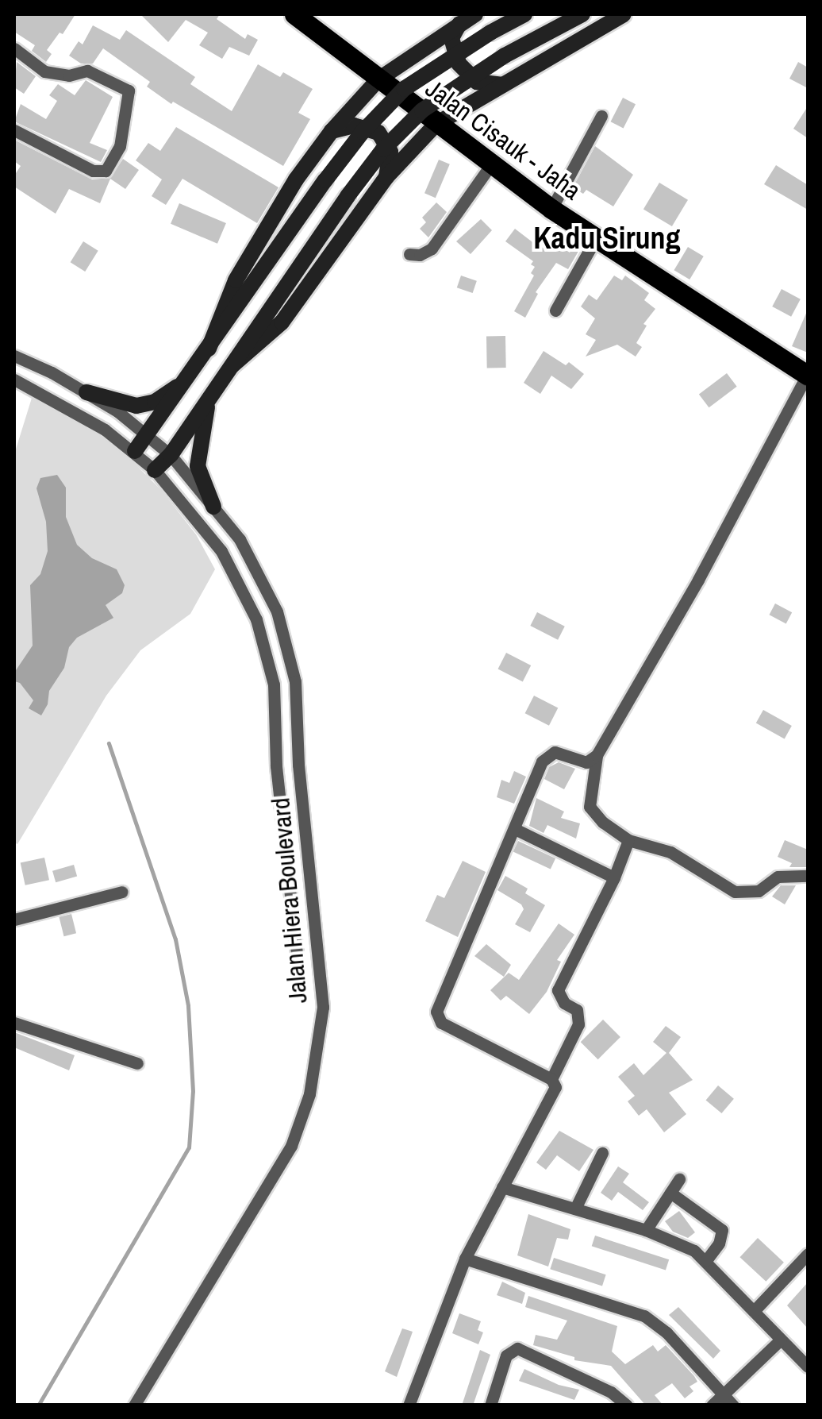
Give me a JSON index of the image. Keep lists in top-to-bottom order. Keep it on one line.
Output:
{"streets":{"main road":["Jalan Cisauk - Jaha"],"street":["Jalan Hiera Boulevard"]},"districts":["Kadu Sirung"]}
